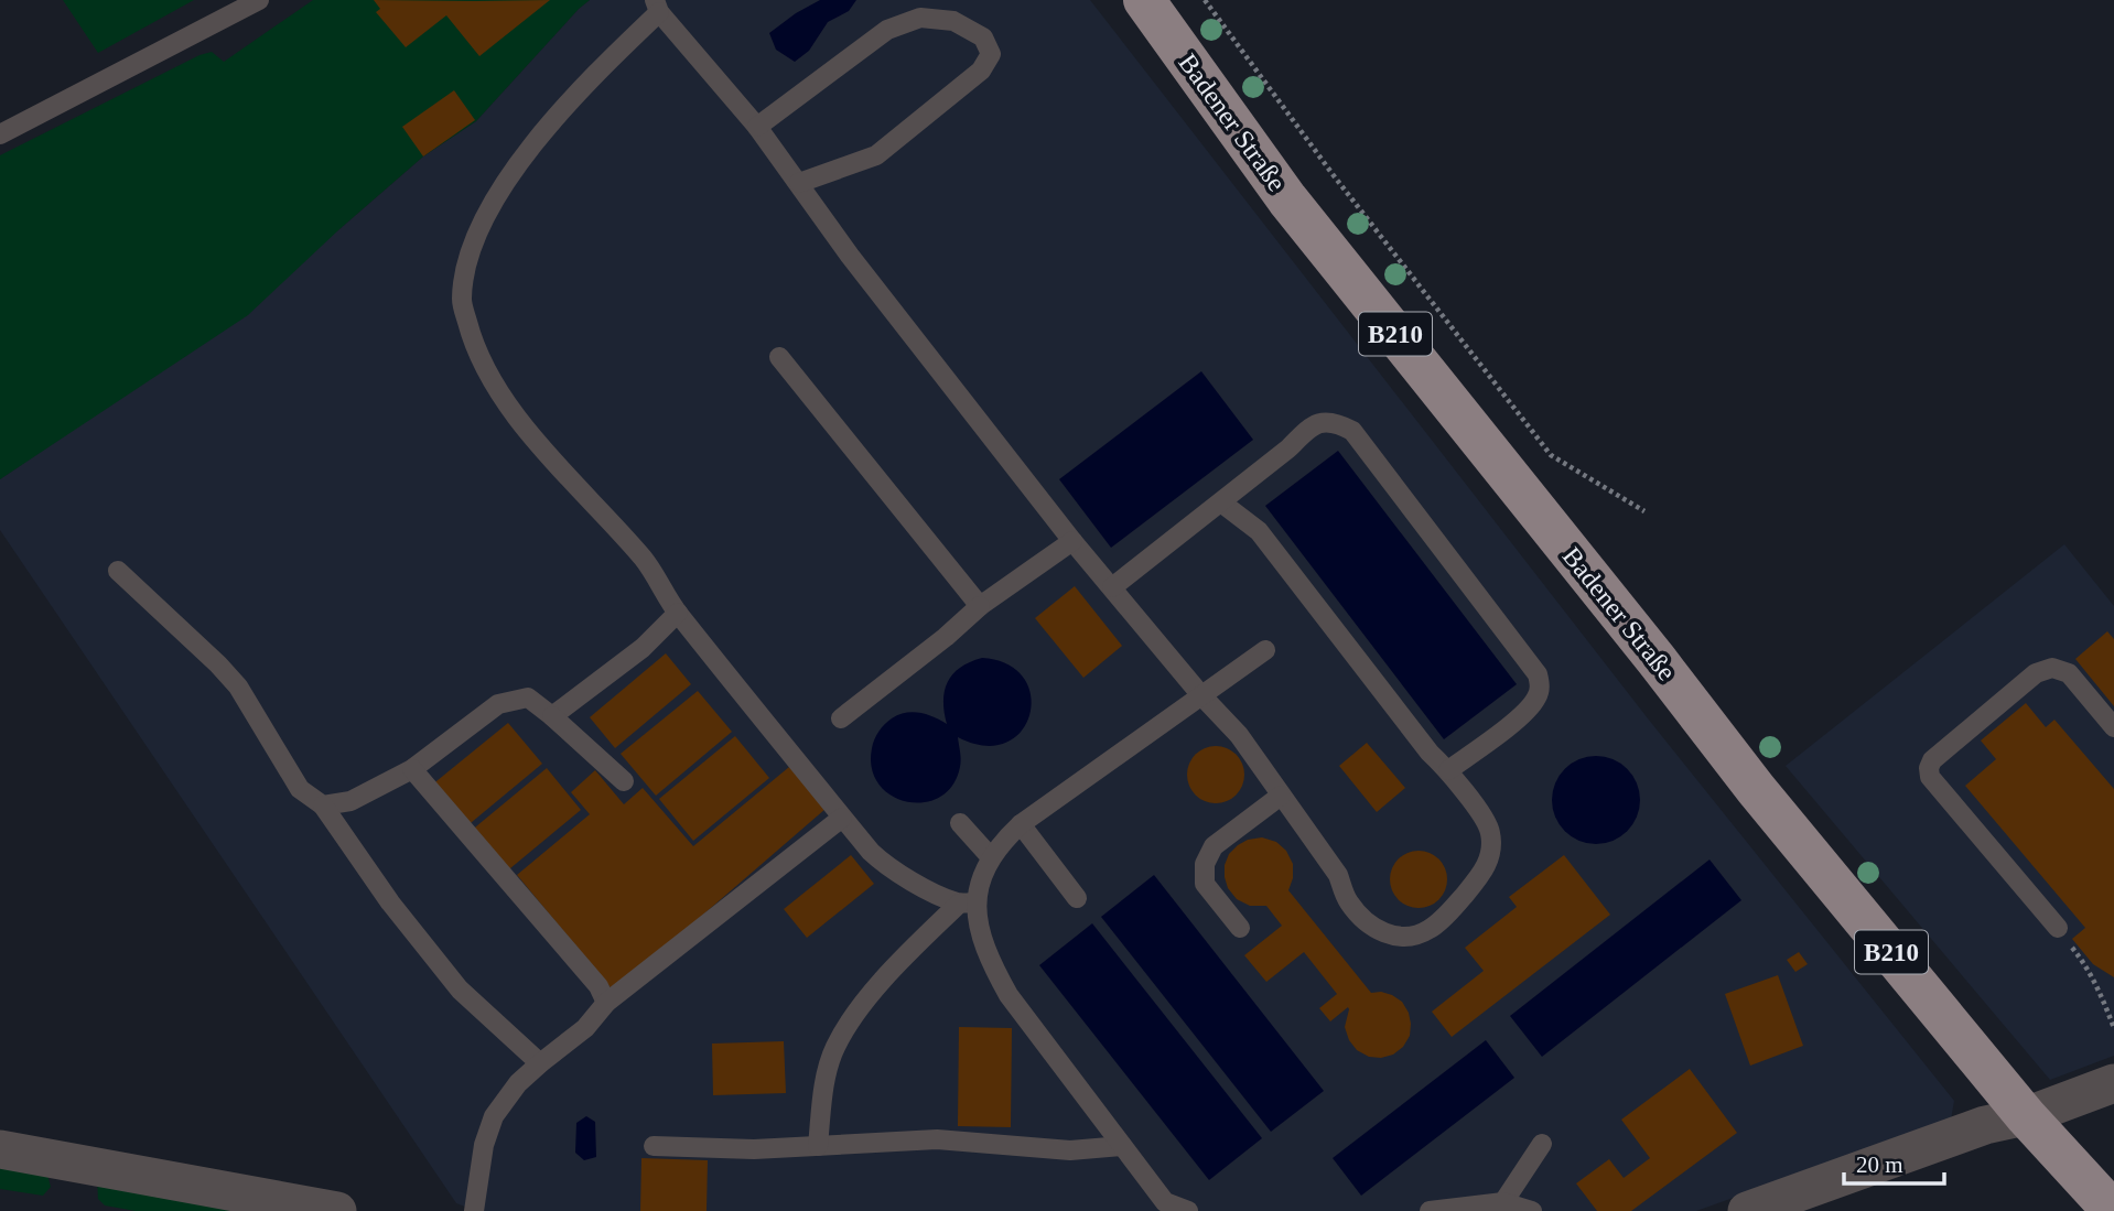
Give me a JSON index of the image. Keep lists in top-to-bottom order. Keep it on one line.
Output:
{"streets":{"main road":["Badener Straße","B210"]},"scale_bar":"20 m"}
